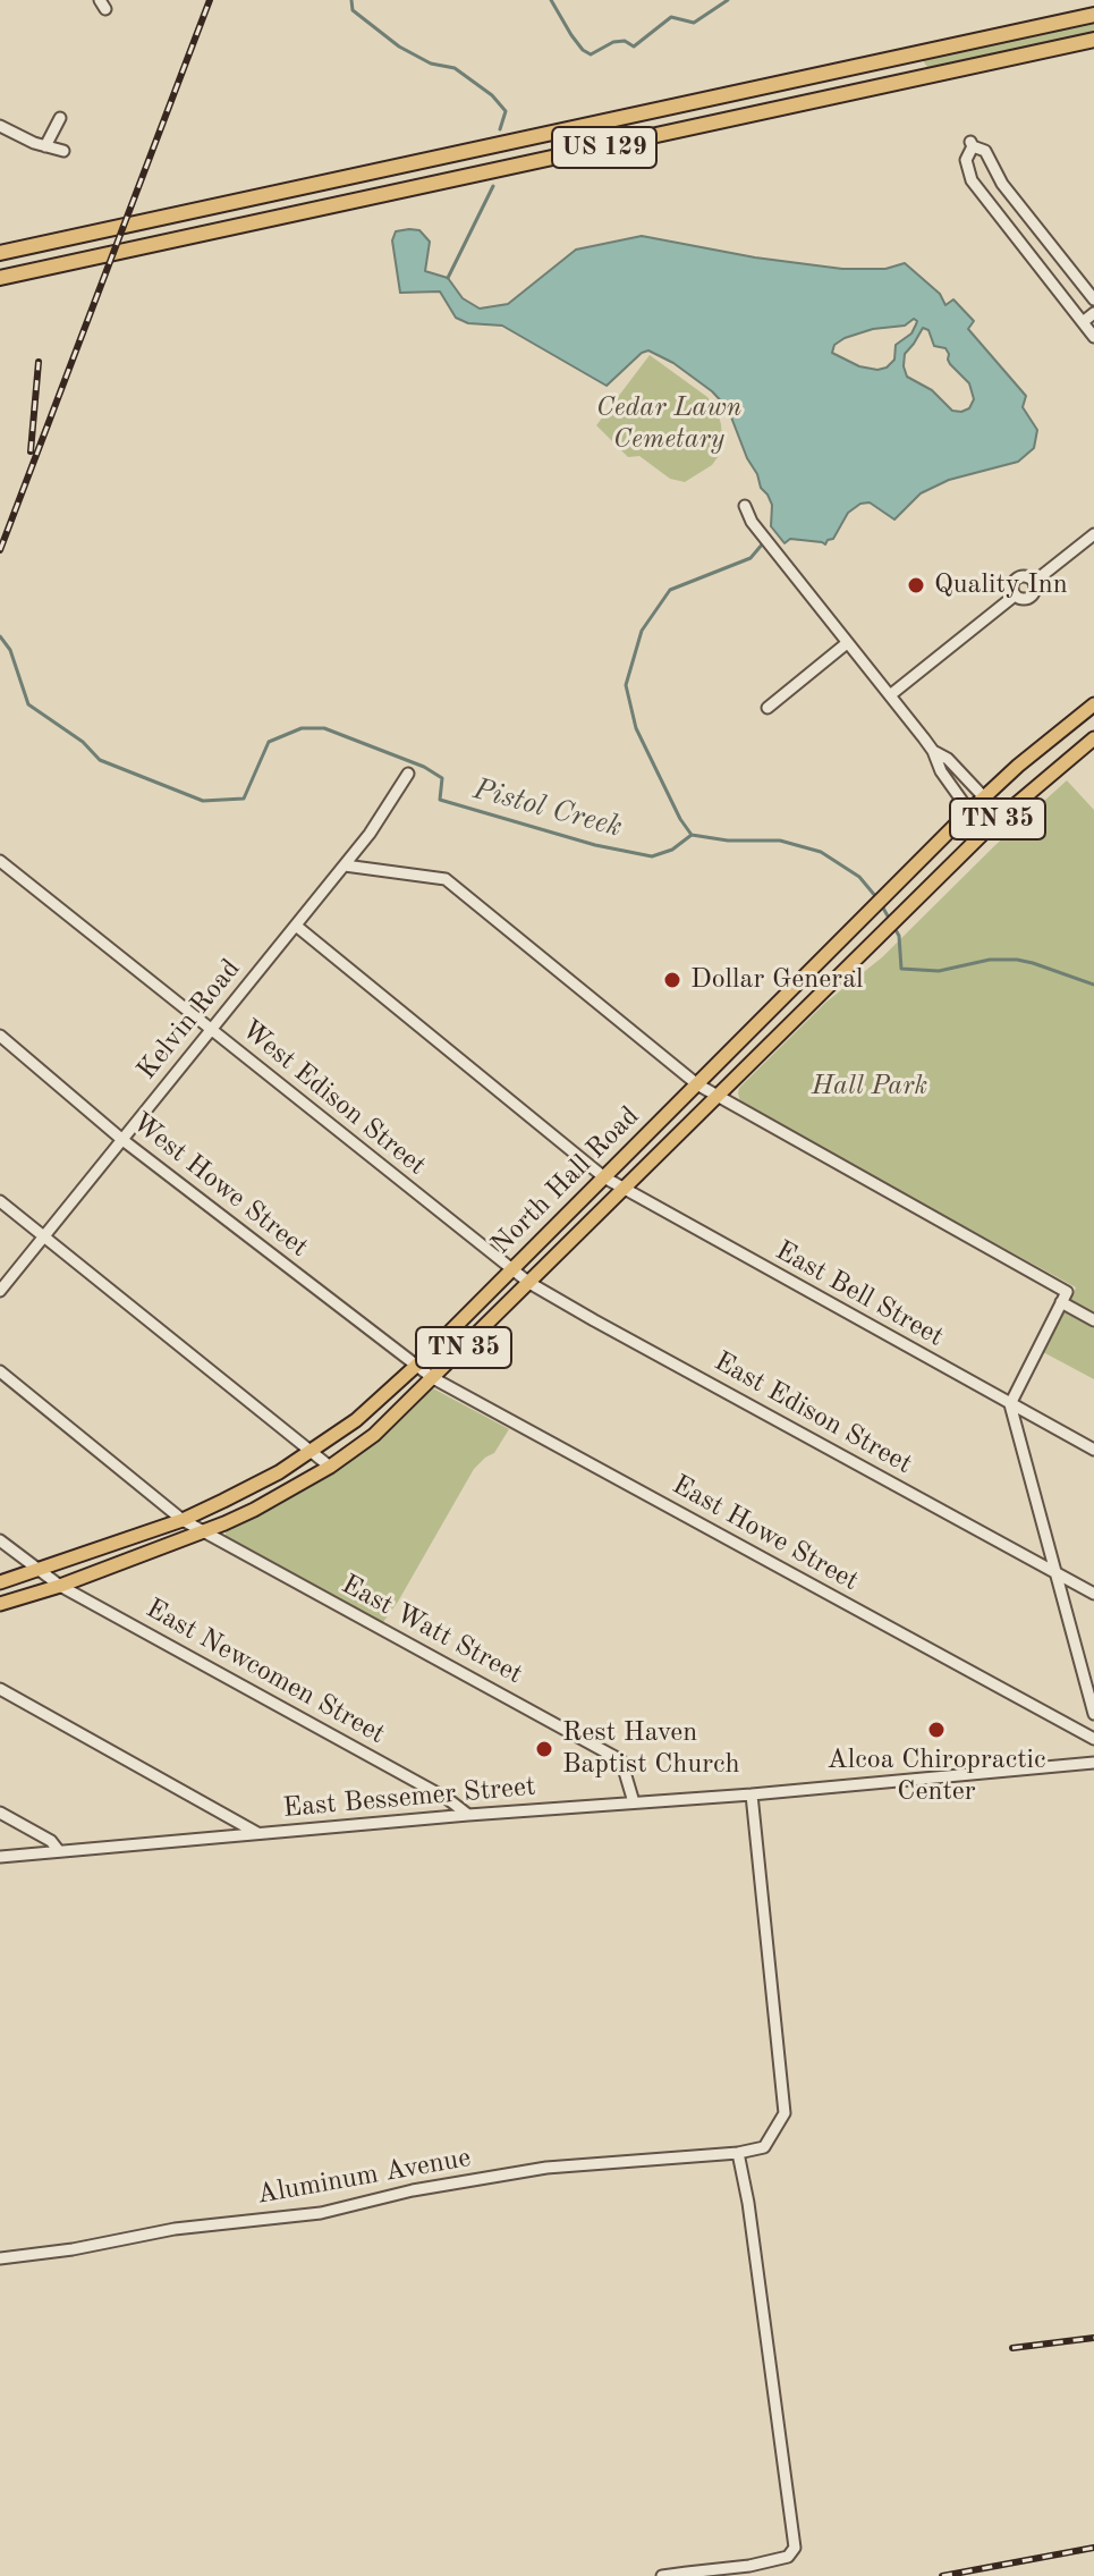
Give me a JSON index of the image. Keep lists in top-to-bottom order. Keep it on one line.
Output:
{"streets":{"highway":["US 129"],"main road":["TN 35","North Hall Road"],"street":["Kelvin Road","West Edison Street","West Howe Street","East Bell Street","East Edison Street","East Howe Street","East Watt Street","East Newcomen Street","East Bessemer Street","Aluminum Avenue"]},"crossings":[["Kelvin Road","West Edison Street"],["Kelvin Road","West Howe Street"],["Kelvin Road","East Bell Street"],["West Edison Street","North Hall Road"],["West Edison Street","East Edison Street"],["North Hall Road","West Howe Street"],["North Hall Road","East Bell Street"],["North Hall Road","East Edison Street"],["North Hall Road","East Howe Street"],["North Hall Road","East Watt Street"],["North Hall Road","East Newcomen Street"],["West Howe Street","East Howe Street"],["East Watt Street","East Bessemer Street"],["East Newcomen Street","East Bessemer Street"]],"water":["Pistol Creek"],"parks":["Cedar Lawn Cemetary","Hall Park"],"places":["Quality Inn","Dollar General","Alcoa Chiropractic Center","Rest Haven Baptist Church"]}
